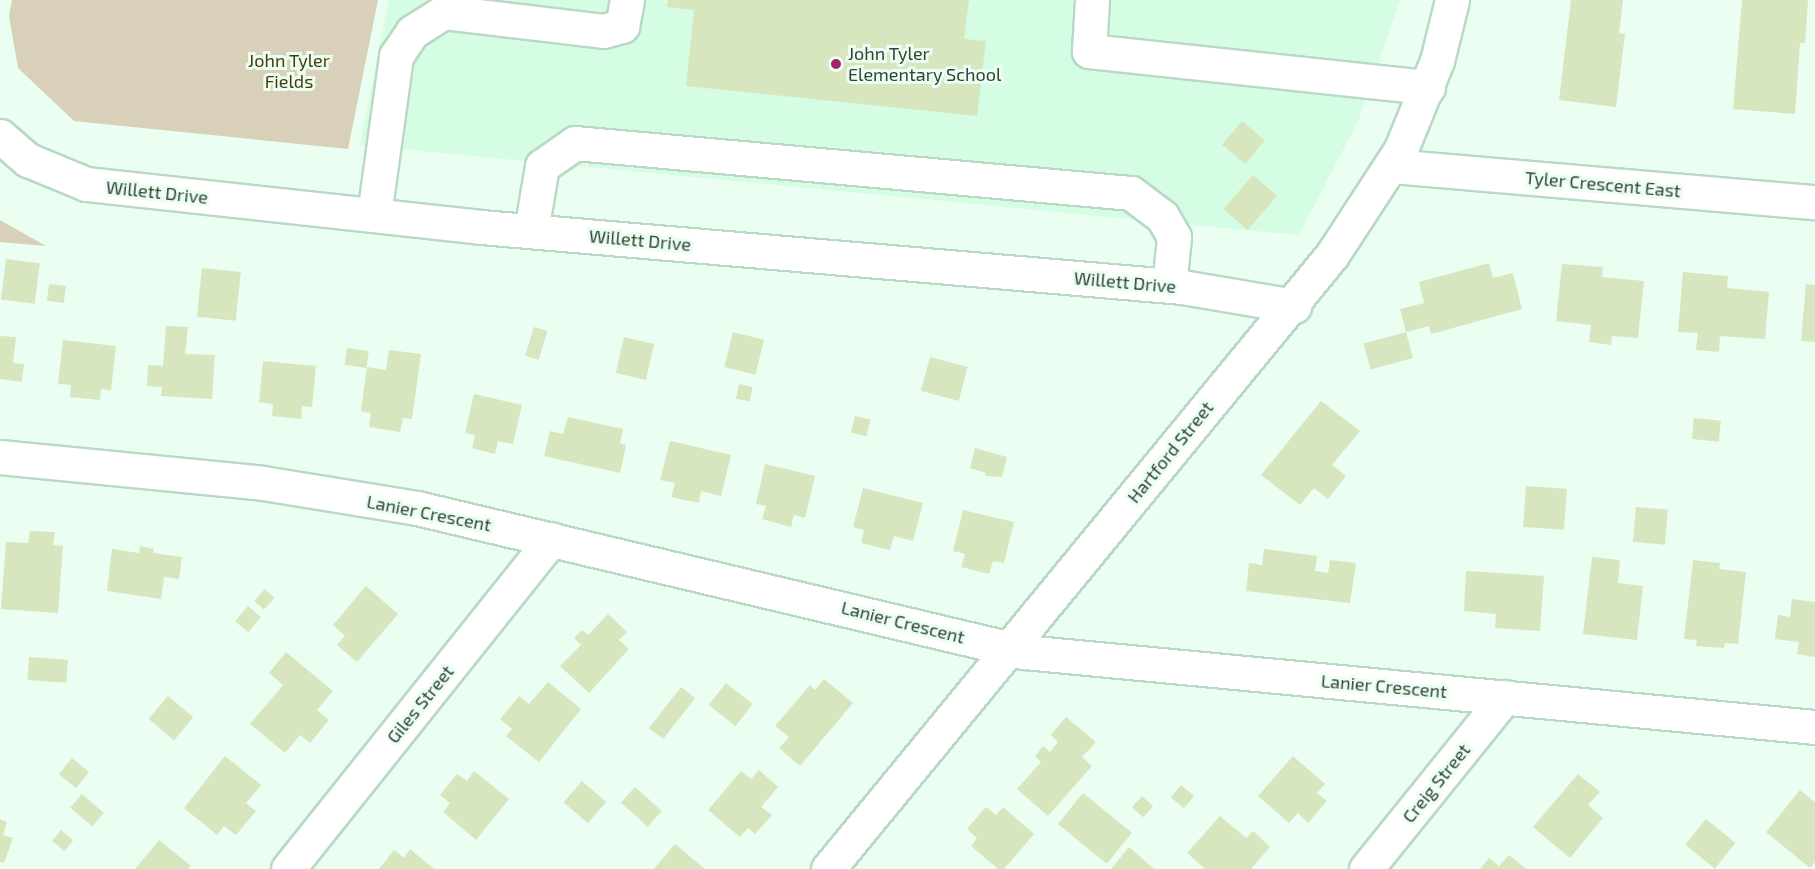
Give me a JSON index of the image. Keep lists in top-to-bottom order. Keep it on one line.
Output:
{"streets":{"street":["Tyler Crescent East","Willett Drive","Hartford Street","Lanier Crescent","Giles Street","Creig Street"]},"crossings":[["Tyler Crescent East","Hartford Street"],["Willett Drive","Hartford Street"],["Hartford Street","Lanier Crescent"],["Lanier Crescent","Giles Street"],["Lanier Crescent","Creig Street"]],"parks":["John Tyler Fields"],"places":["John Tyler Elementary School"]}
